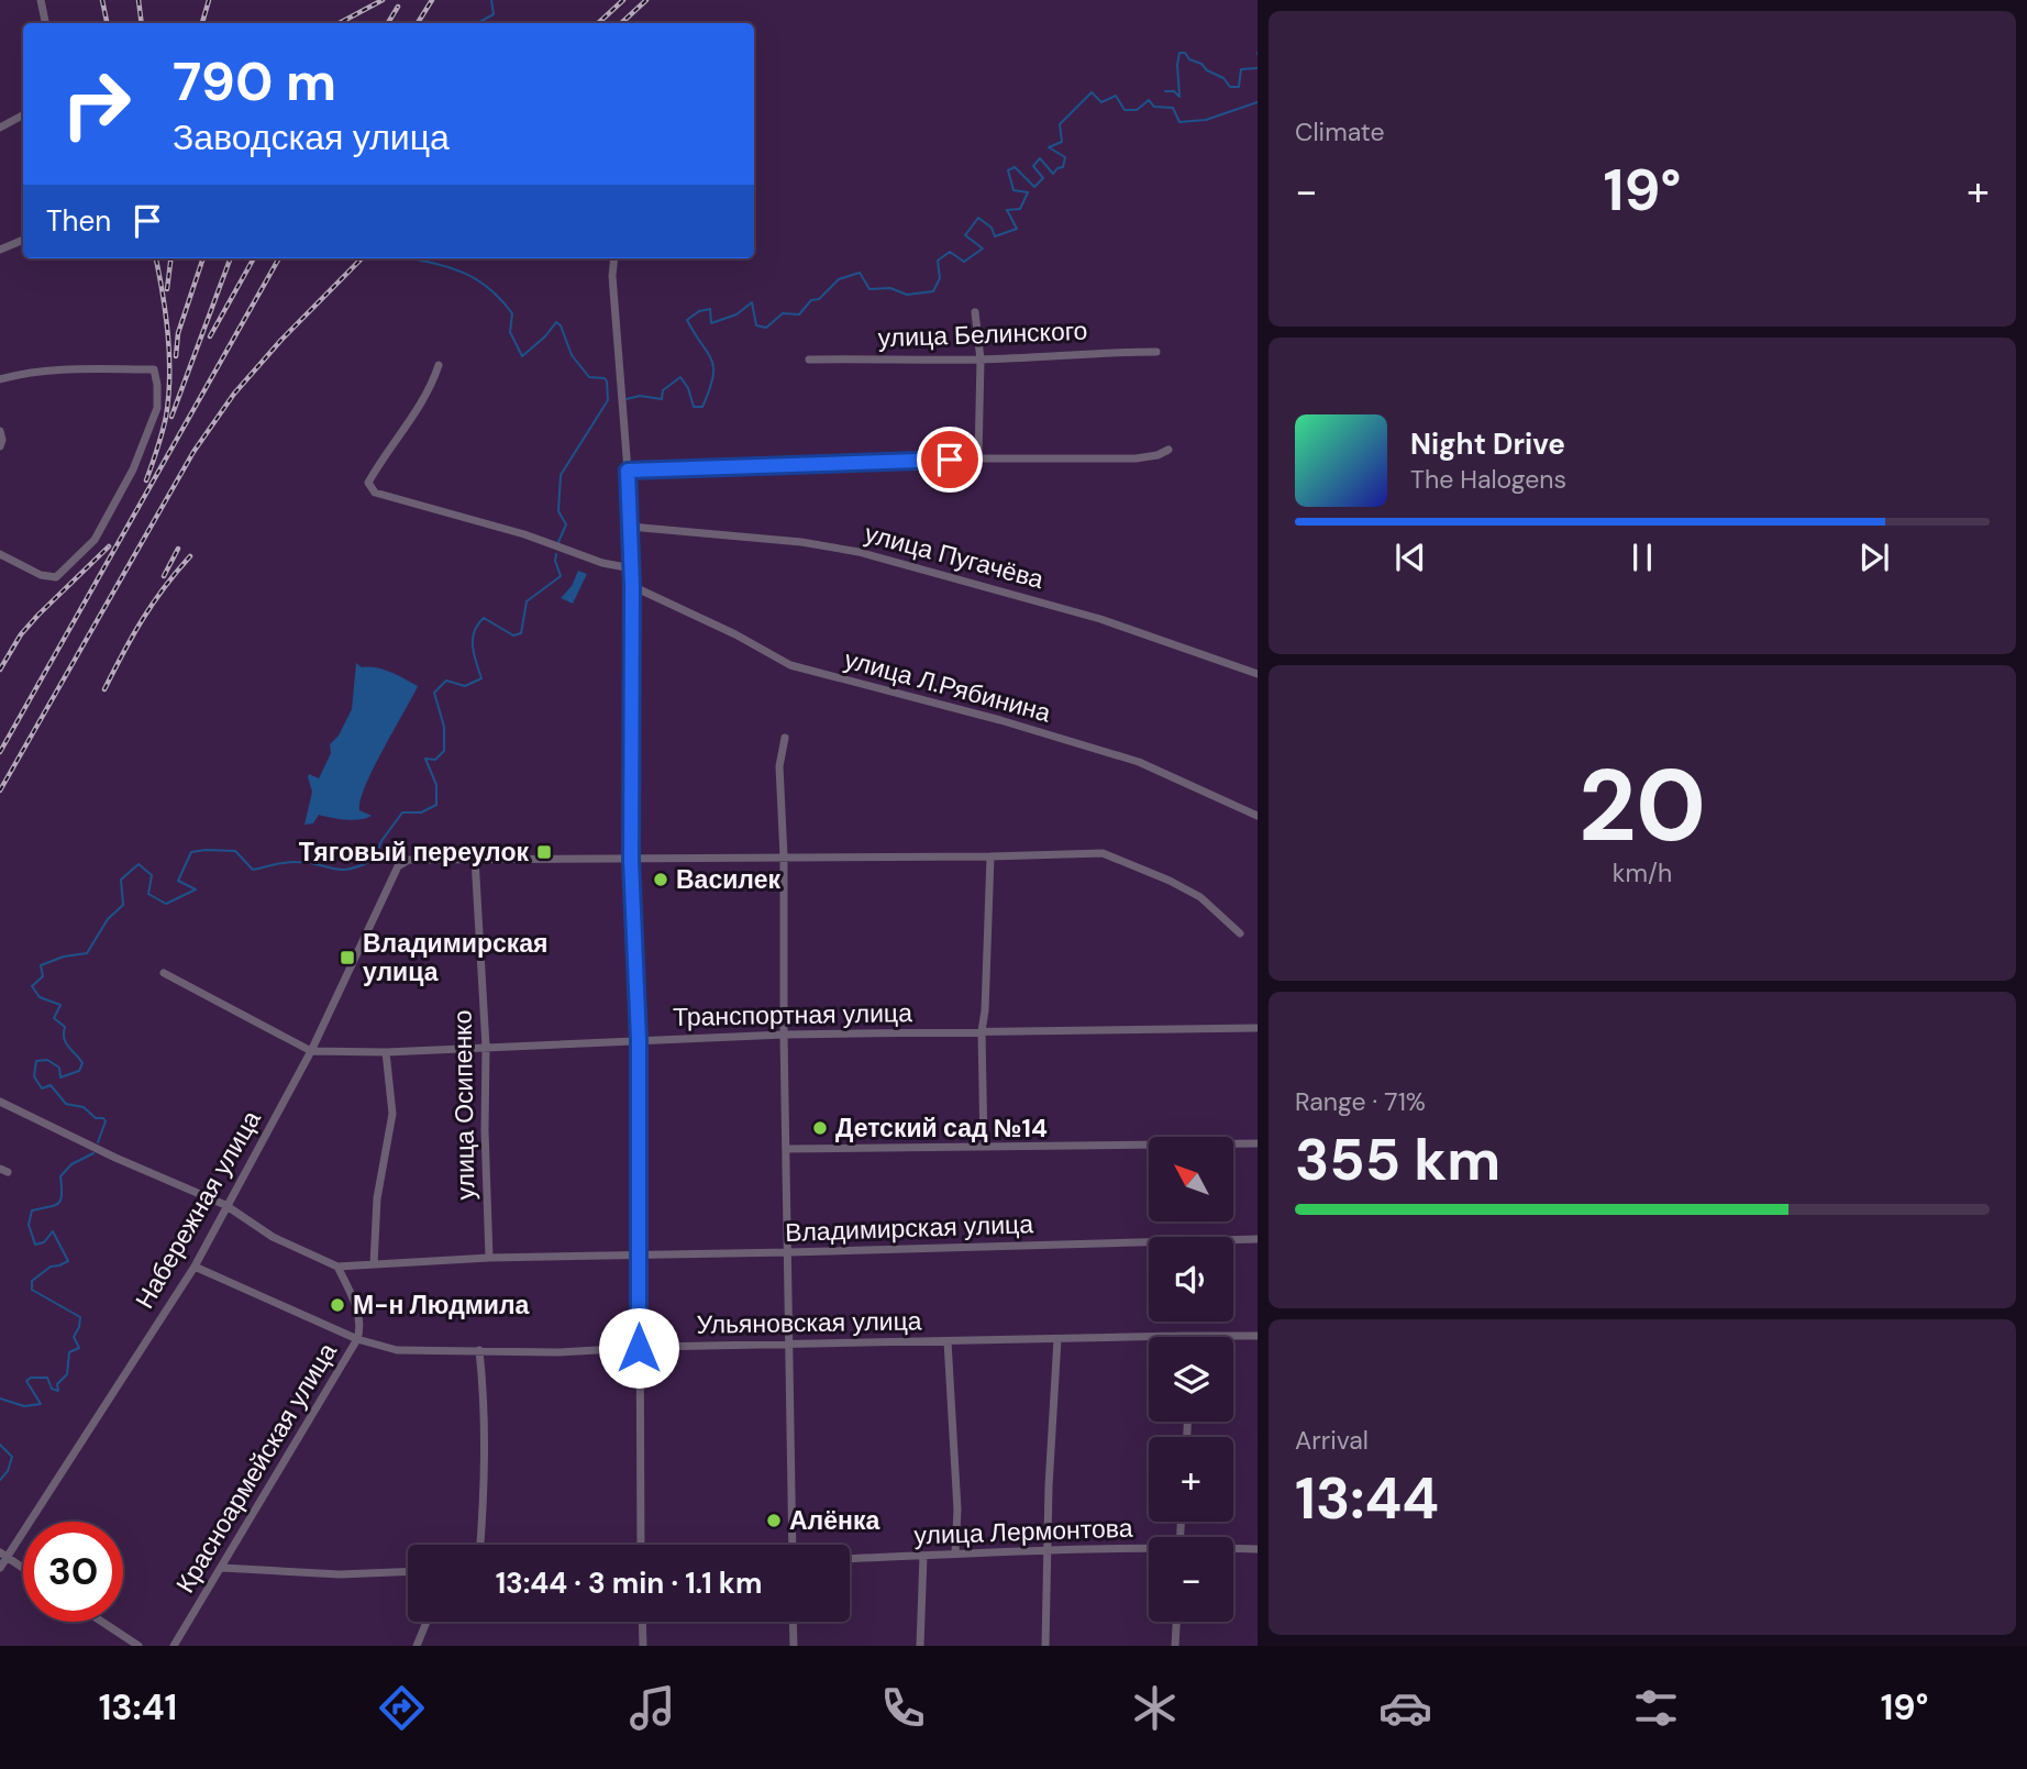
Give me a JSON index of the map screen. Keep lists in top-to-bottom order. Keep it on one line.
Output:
{"streets":{"street":["улица Белинского","улица Пугачёва","улица Л.Рябинина","Транспортная улица","улица Осипенко","Набережная улица","Владимирская улица","Ульяновская улица","Красноармейская улица","улица Лермонтова"]},"crossings":[["Транспортная улица","улица Осипенко"],["Транспортная улица","Набережная улица"],["улица Осипенко","Набережная улица"],["улица Осипенко","Владимирская улица"],["Набережная улица","Владимирская улица"],["Набережная улица","Ульяновская улица"],["Владимирская улица","Красноармейская улица"],["Ульяновская улица","Красноармейская улица"]],"places":{"transit":["Тяговый переулок","Владимирская улица"],"other":["Василек","Детский сад №14","М-н Людмила","Алёнка"]},"north":"top left","page":{"tile":["Climate",["20","km/h"],["Range · 71%","355 km"],["Arrival","13:44"]],"turn":["790 m","Заводская улица"],"heat":["−","19°","+"],"then":"Then","song":["Night Drive","The Halogens"],"map_buttons":["+","−"],"limit":"30","trip":"13:44 · 3 min · 1.1 km","tabs":["13:41","19°"]}}
